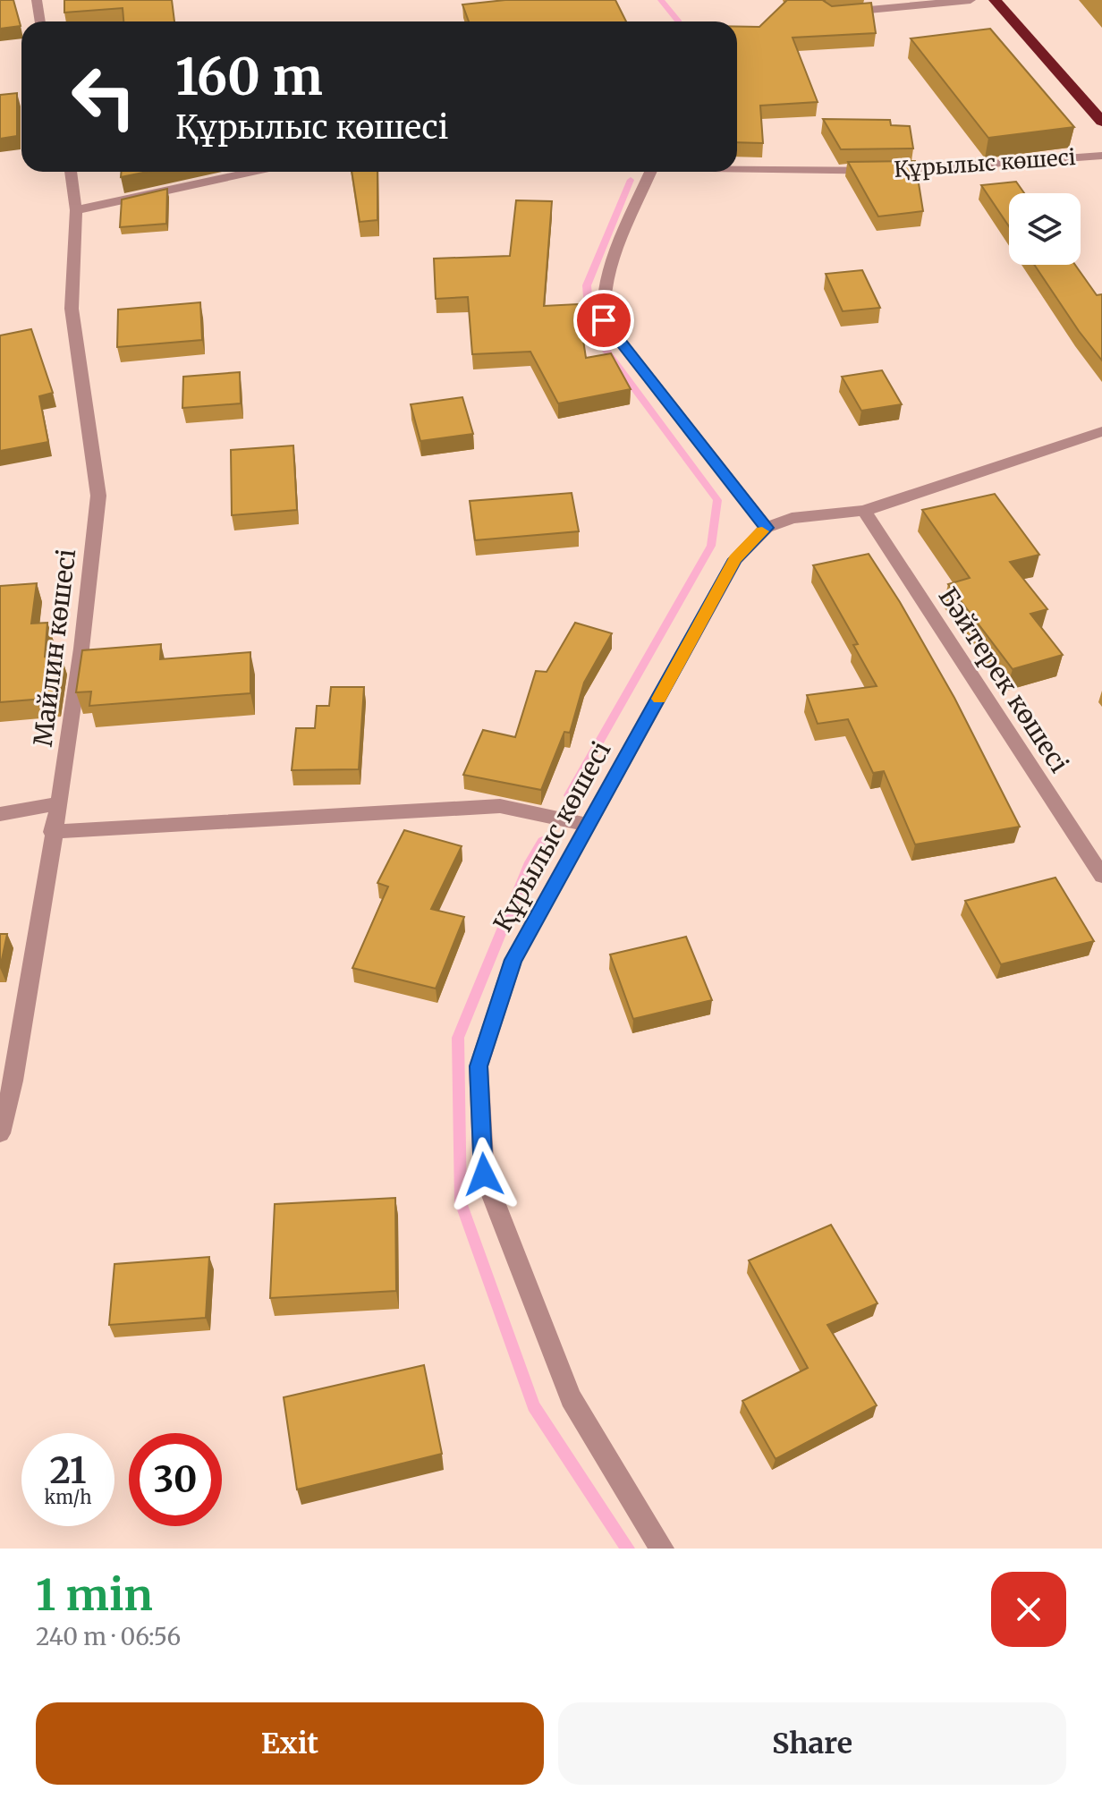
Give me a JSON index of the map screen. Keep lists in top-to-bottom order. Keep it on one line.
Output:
{"streets":{"street":["Құрылыс көшесі","Майлин көшесі","Бәйтерек көшесі"]},"crossings":[["Құрылыс көшесі","Бәйтерек көшесі"]],"page":{"turn":["160 m","Құрылыс көшесі"],"speed":"21 km/h","limit":"30","heading":["1 min","240 m · 06:56"],"buttons":["Exit","Share"]}}
